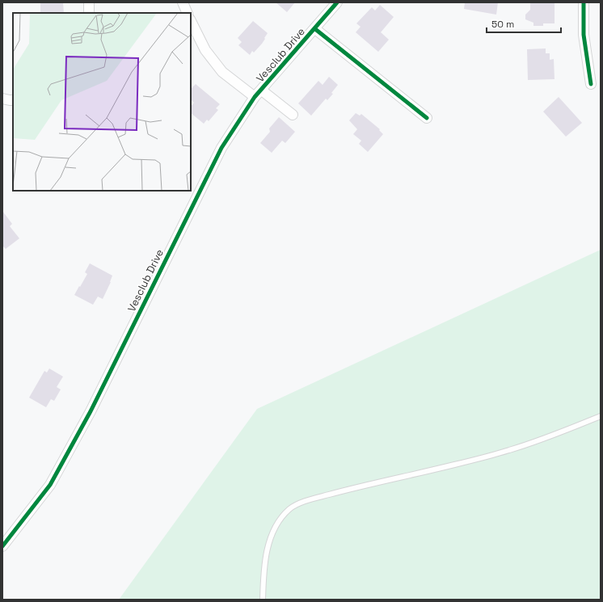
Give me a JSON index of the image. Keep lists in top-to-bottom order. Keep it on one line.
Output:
{"streets":{"street":["Vesclub Drive"]},"scale_bar":"50 m"}
